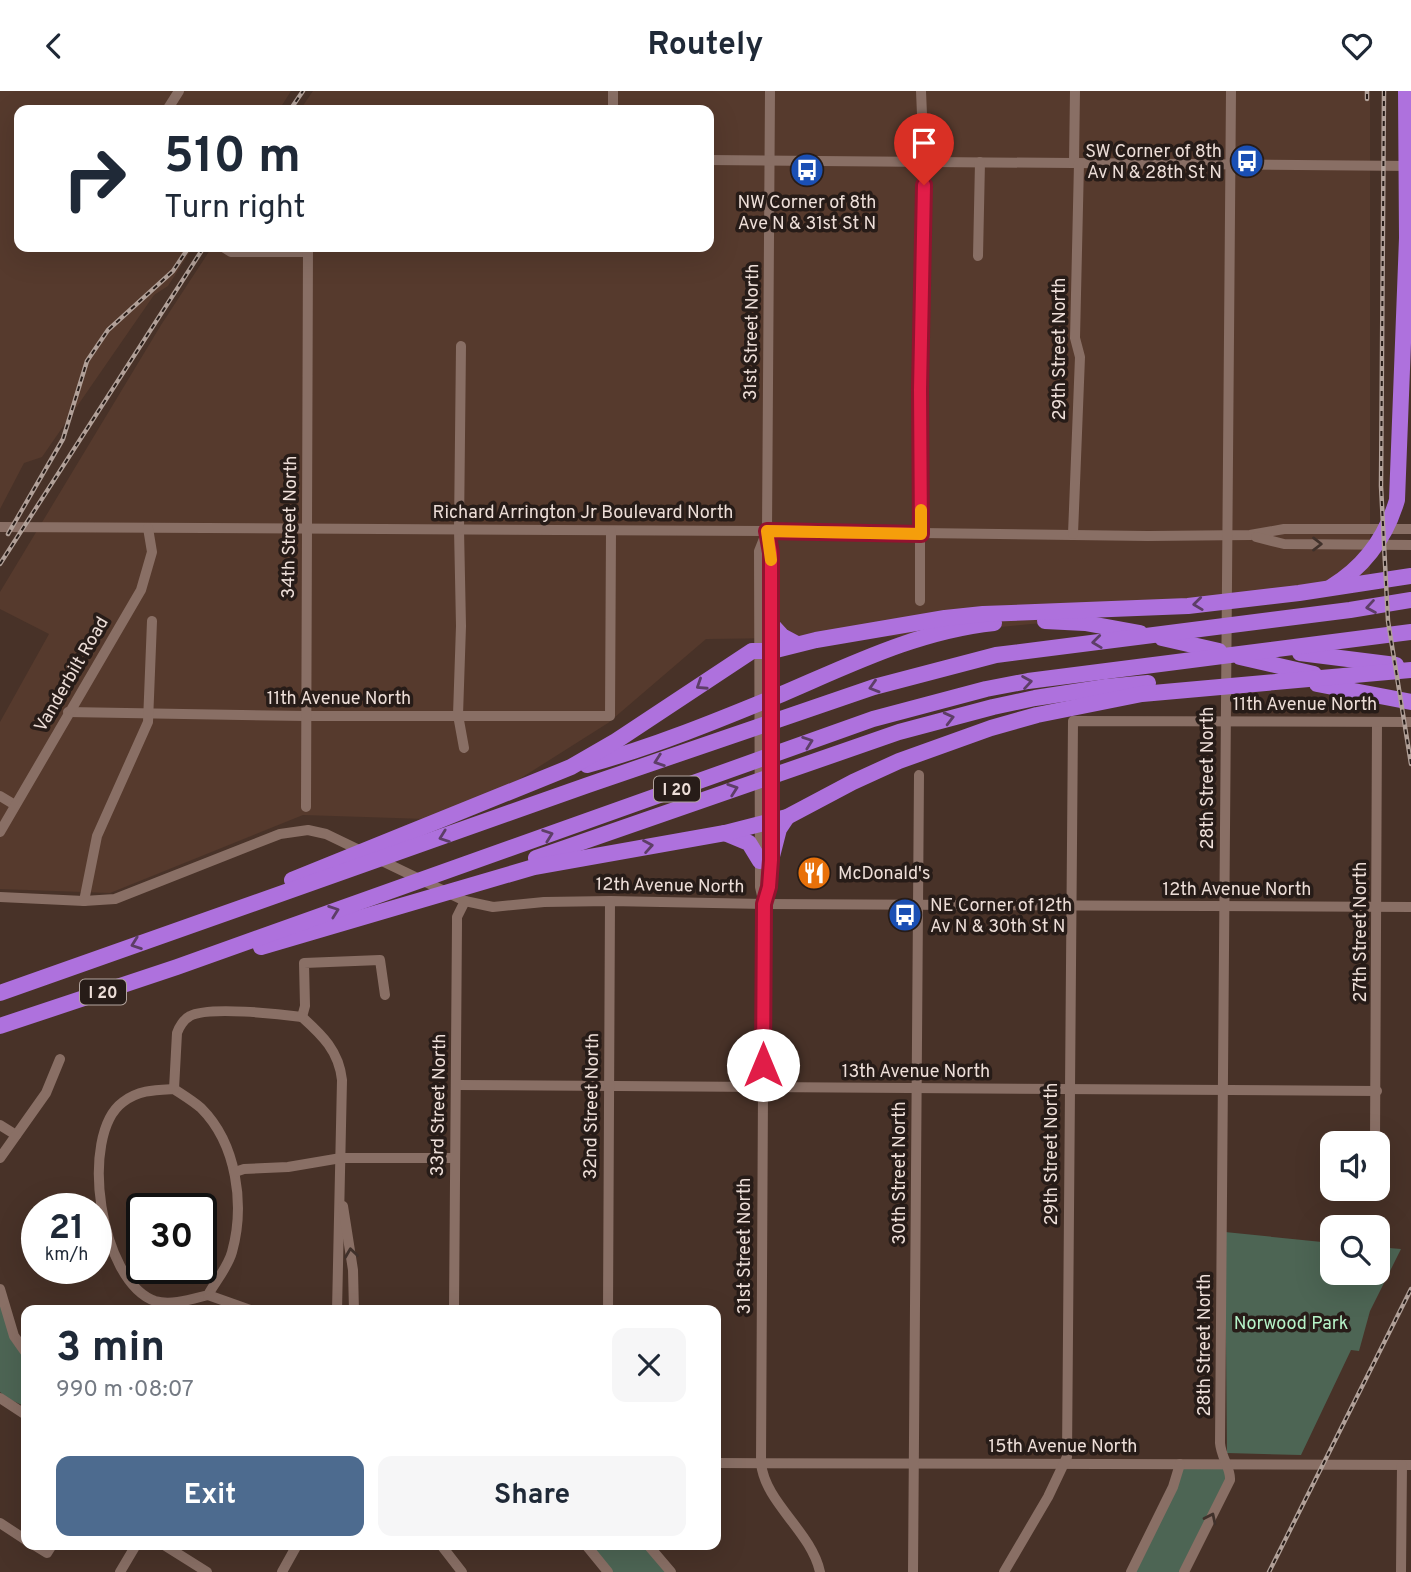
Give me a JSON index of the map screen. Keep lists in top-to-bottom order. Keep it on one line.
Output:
{"streets":{"highway":["I 20"],"street":["31st Street North","29th Street North","Richard Arrington Jr Boulevard North","34th Street North","Vanderbilt Road","11th Avenue North","28th Street North","12th Avenue North","27th Street North","13th Avenue North","33rd Street North","32nd Street North","30th Street North","15th Avenue North"]},"crossings":[["31st Street North","Richard Arrington Jr Boulevard North"],["31st Street North","12th Avenue North"],["31st Street North","13th Avenue North"],["31st Street North","15th Avenue North"],["29th Street North","Richard Arrington Jr Boulevard North"],["29th Street North","11th Avenue North"],["29th Street North","12th Avenue North"],["29th Street North","13th Avenue North"],["29th Street North","15th Avenue North"],["Richard Arrington Jr Boulevard North","34th Street North"],["Richard Arrington Jr Boulevard North","Vanderbilt Road"],["Richard Arrington Jr Boulevard North","11th Avenue North"],["Richard Arrington Jr Boulevard North","28th Street North"],["34th Street North","11th Avenue North"],["Vanderbilt Road","11th Avenue North"],["11th Avenue North","28th Street North"],["11th Avenue North","27th Street North"],["28th Street North","12th Avenue North"],["28th Street North","13th Avenue North"],["28th Street North","15th Avenue North"],["12th Avenue North","27th Street North"],["12th Avenue North","33rd Street North"],["12th Avenue North","32nd Street North"],["12th Avenue North","30th Street North"],["27th Street North","13th Avenue North"],["13th Avenue North","33rd Street North"],["13th Avenue North","32nd Street North"],["13th Avenue North","30th Street North"],["30th Street North","15th Avenue North"]],"parks":["Norwood Park"],"places":{"bus stop":["SW Corner of 8th Av N & 28th St N","NW Corner of 8th Ave N & 31st St N","NE Corner of 12th Av N & 30th St N"],"restaurant":["McDonald's"]},"page":{"header":"Routely","turn":["510 m","Turn right"],"speed":"21 km/h","limit":"30","heading":["3 min","990 m · 08:07"],"buttons":["Exit","Share"]}}
